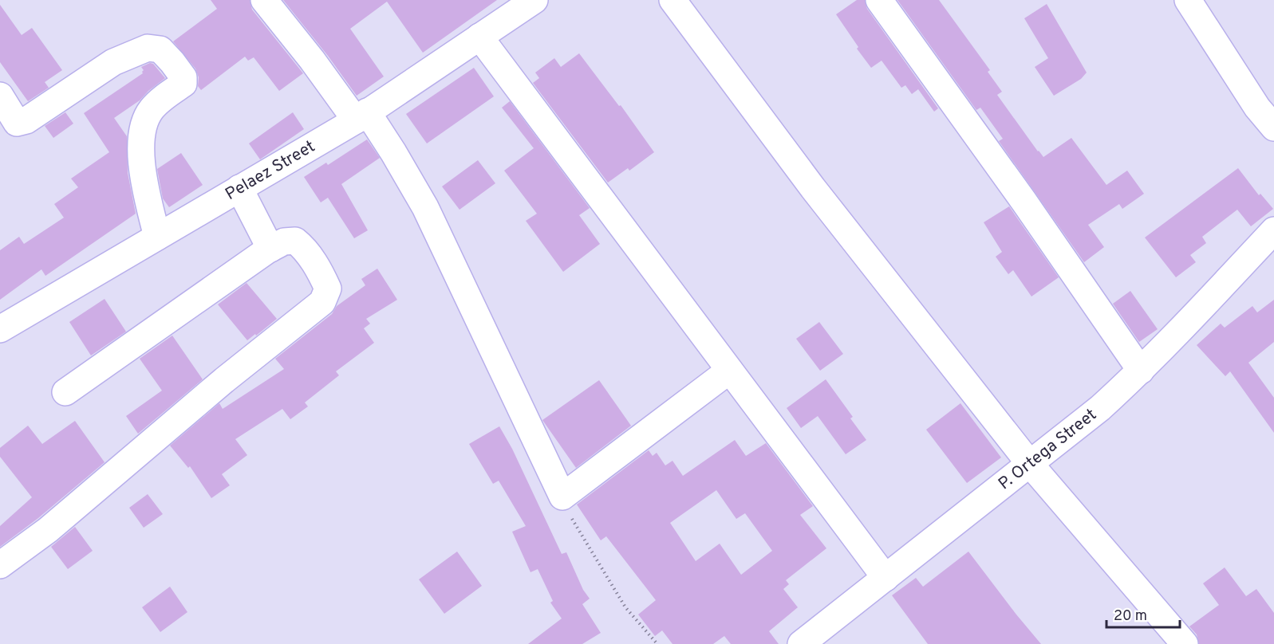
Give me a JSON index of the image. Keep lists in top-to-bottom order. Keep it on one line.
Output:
{"streets":{"street":["Pelaez Street","P. Ortega Street"]},"scale_bar":"20 m"}
